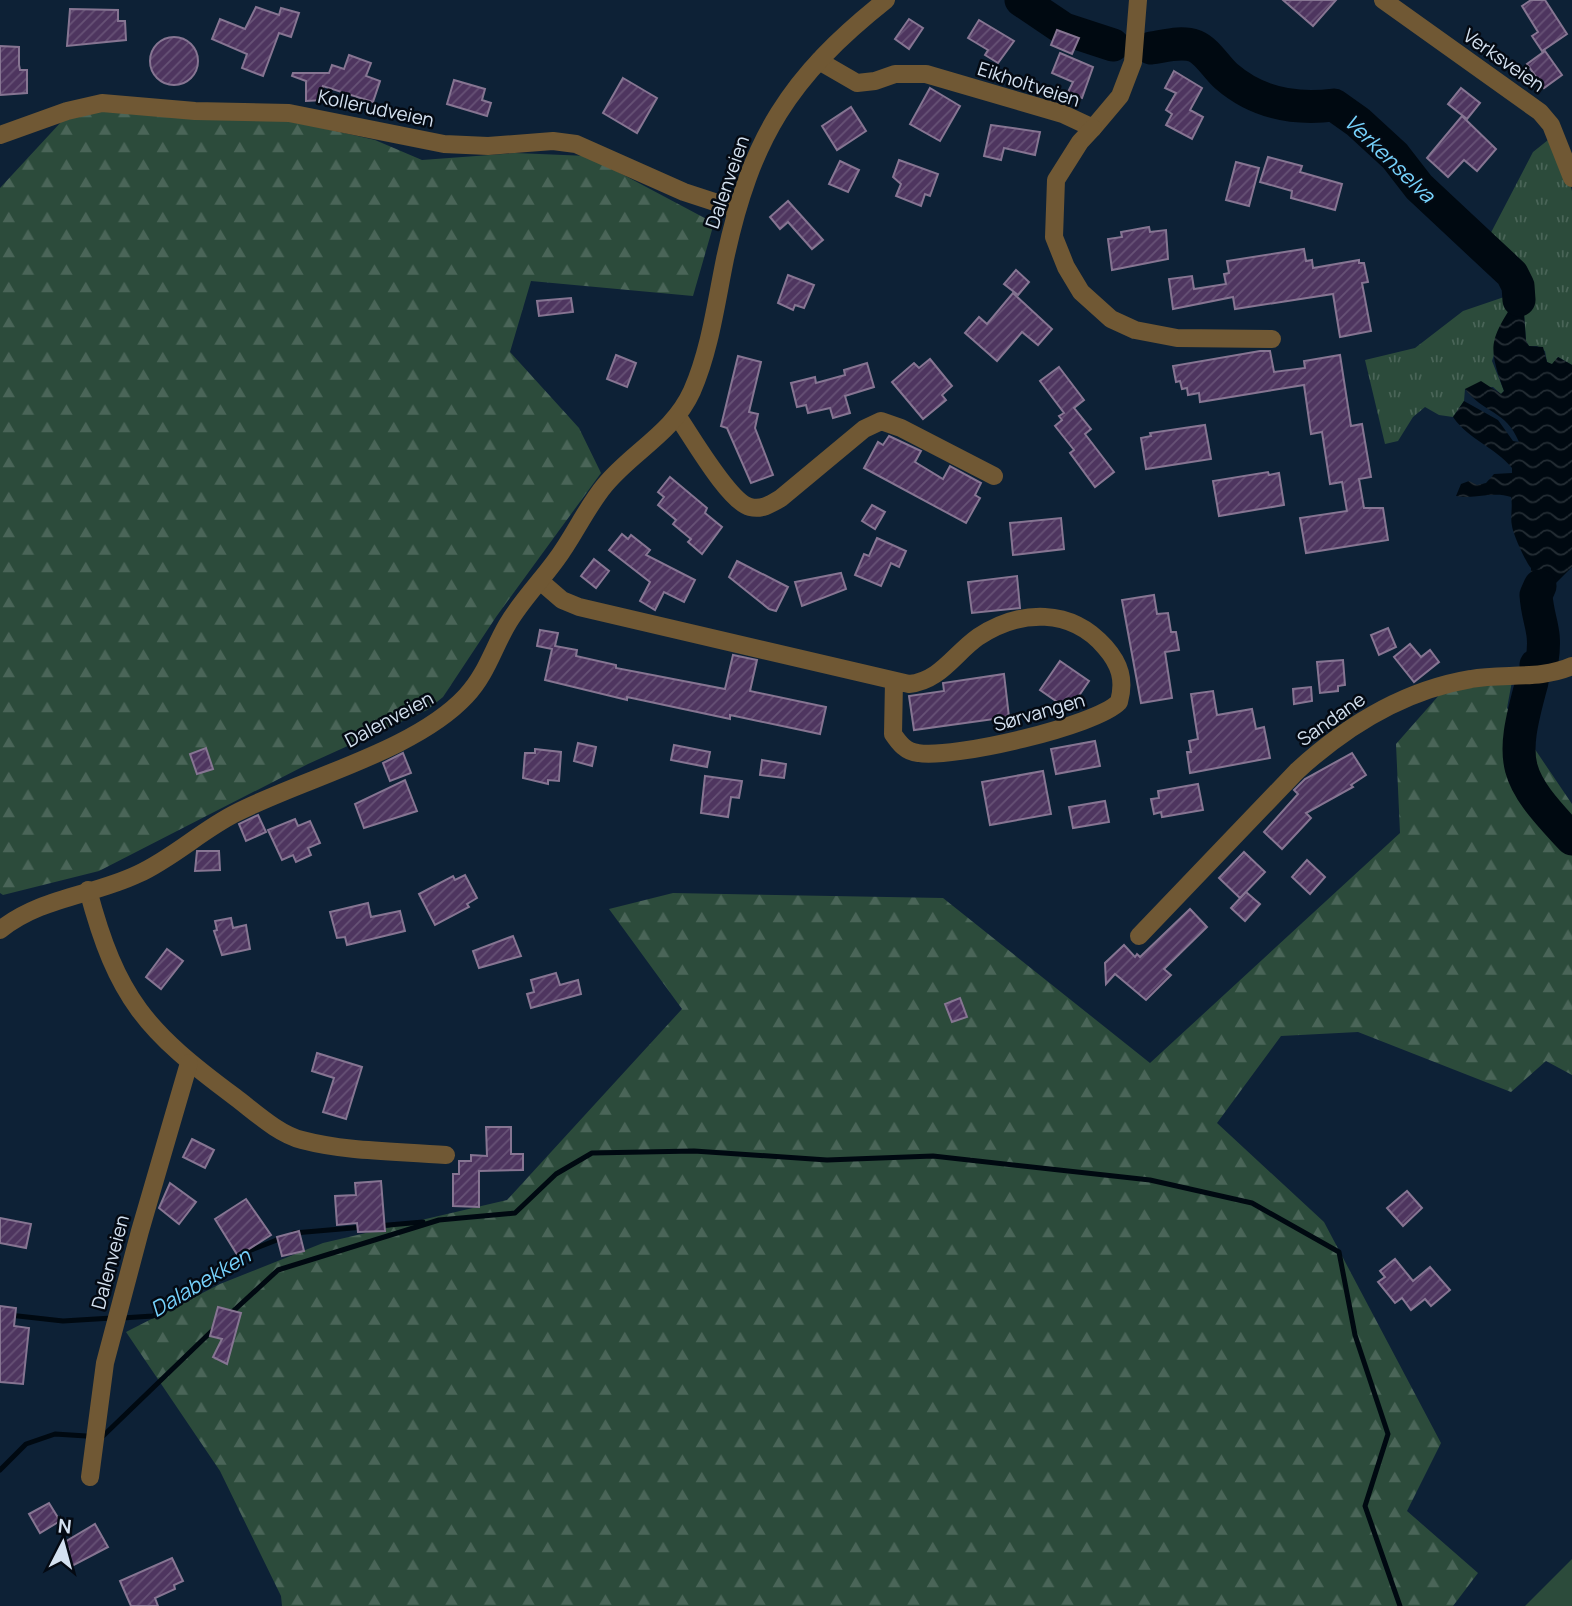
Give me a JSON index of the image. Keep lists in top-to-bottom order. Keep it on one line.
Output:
{"streets":{"street":["Verksveien","Eikholtveien","Kollerudveien","Dalenveien","Sørvangen","Sandane"]},"crossings":[["Eikholtveien","Dalenveien"],["Kollerudveien","Dalenveien"],["Dalenveien","Sørvangen"]],"water":["Verkenselva","Dalabekken"],"north":"top"}
